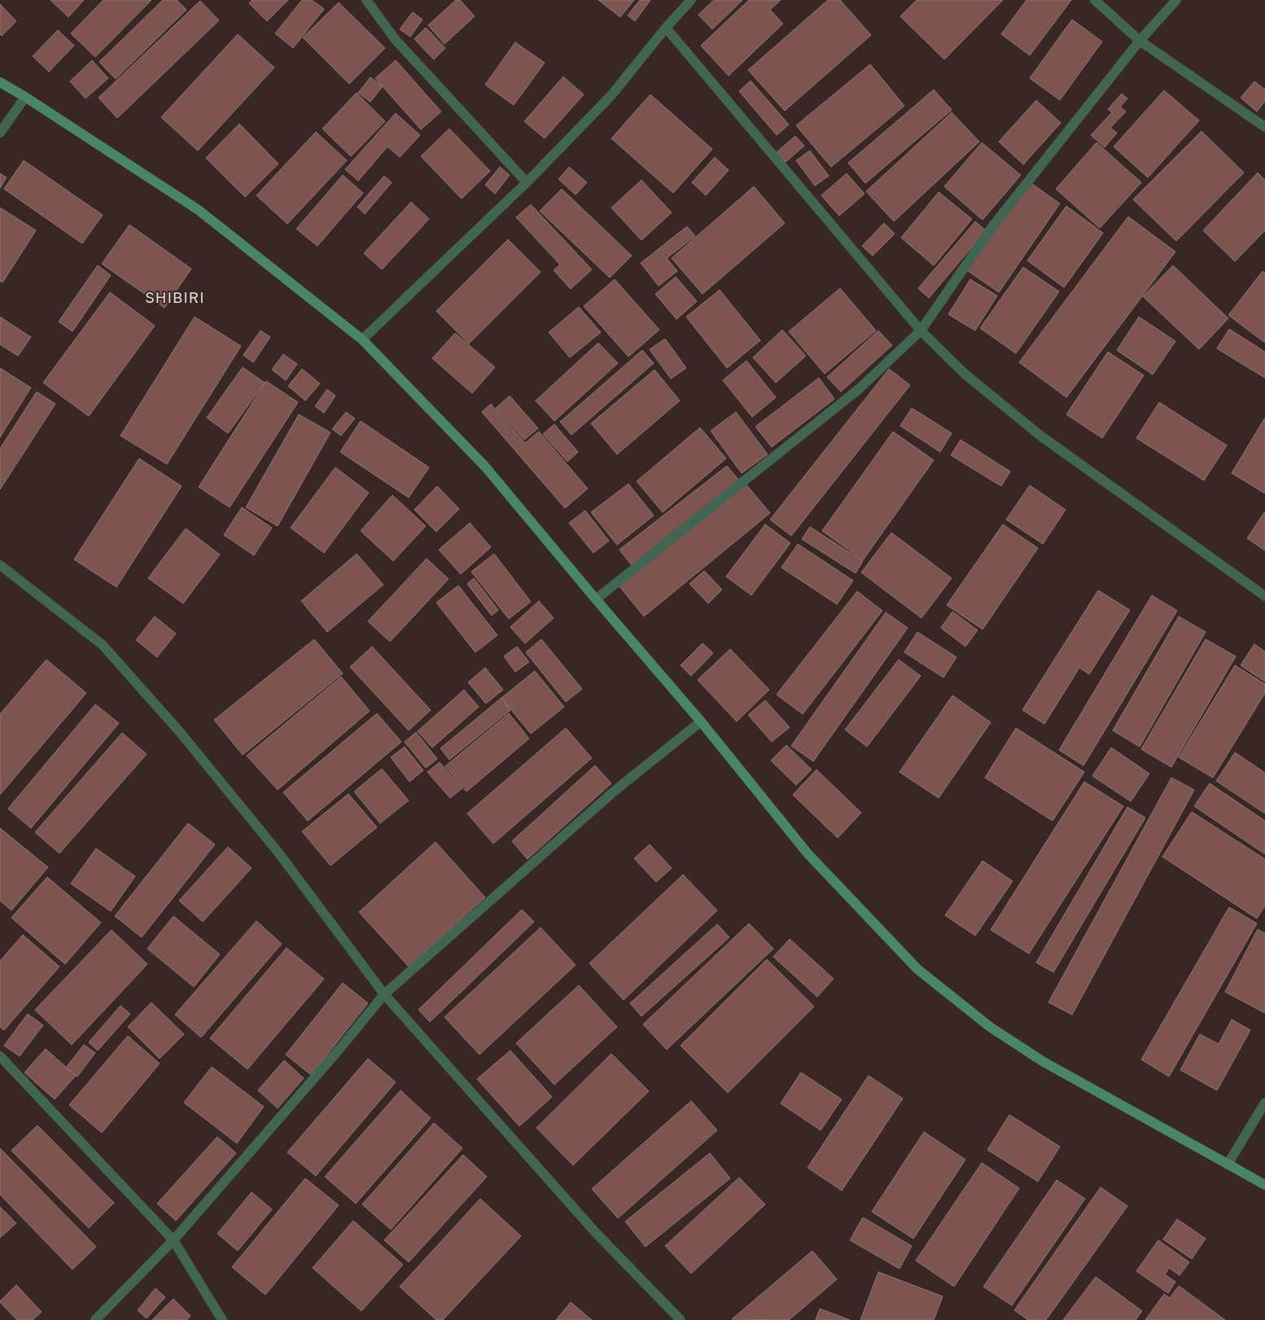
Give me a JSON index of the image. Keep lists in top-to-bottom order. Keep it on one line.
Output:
{"districts":["SHIBIRI"]}
